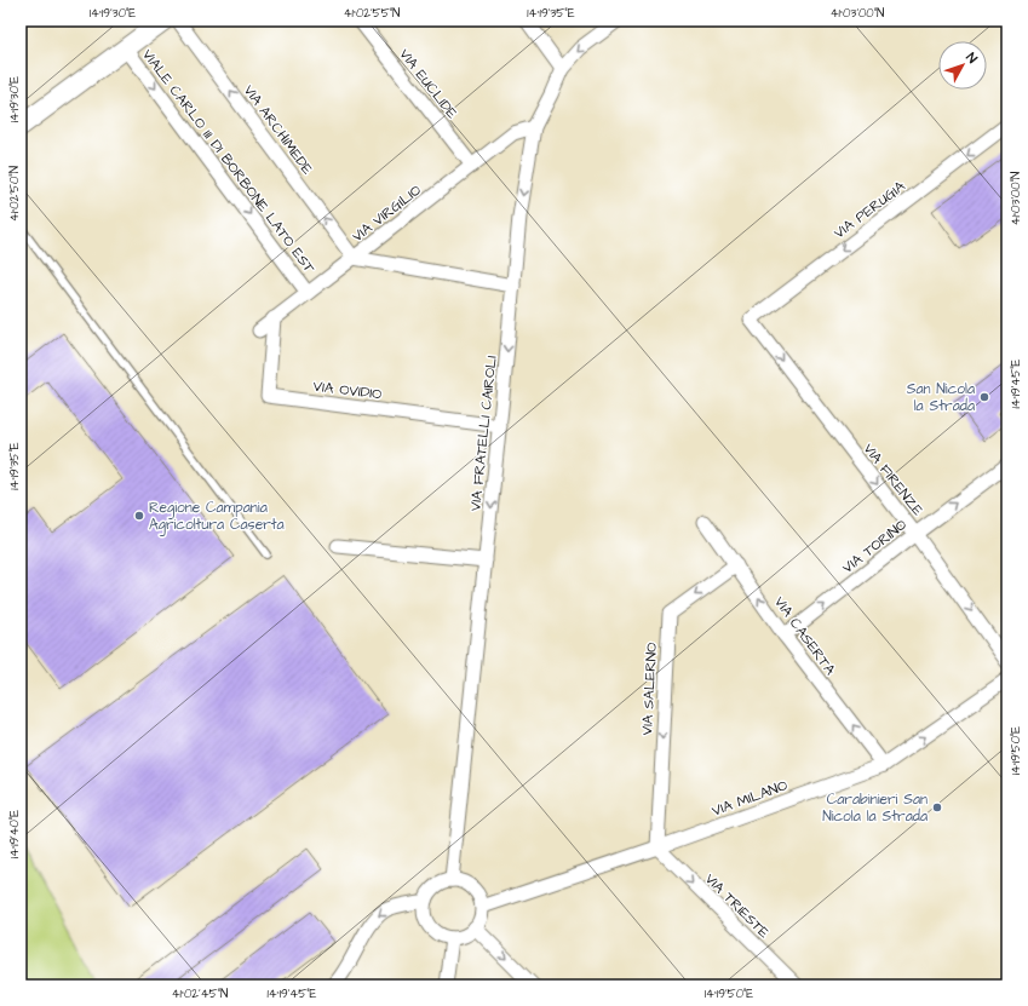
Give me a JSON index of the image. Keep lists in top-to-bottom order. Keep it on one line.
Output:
{"streets":{"street":["VIA EUCLIDE","VIA ARCHIMEDE","VIALE CARLO III DI BORBONE LATO EST","VIA PERUGIA","VIA VIRGILIO","VIA OVIDIO","VIA FRATELLI CAIROLI","VIA FIRENZE","VIA TORINO","VIA CASERTA","VIA SALERNO","VIA MILANO","VIA TRIESTE"]},"crossings":[["VIA EUCLIDE","VIA VIRGILIO"],["VIA ARCHIMEDE","VIA VIRGILIO"],["VIALE CARLO III DI BORBONE LATO EST","VIA VIRGILIO"],["VIA PERUGIA","VIA FIRENZE"],["VIA VIRGILIO","VIA OVIDIO"],["VIA VIRGILIO","VIA FRATELLI CAIROLI"],["VIA OVIDIO","VIA FRATELLI CAIROLI"],["VIA FRATELLI CAIROLI","VIA MILANO"],["VIA FIRENZE","VIA TORINO"],["VIA TORINO","VIA CASERTA"],["VIA CASERTA","VIA SALERNO"],["VIA CASERTA","VIA MILANO"],["VIA SALERNO","VIA MILANO"],["VIA SALERNO","VIA TRIESTE"],["VIA MILANO","VIA TRIESTE"]],"one_way":["VIA ARCHIMEDE","VIALE CARLO III DI BORBONE LATO EST","VIA PERUGIA","VIA FRATELLI CAIROLI","VIA FIRENZE","VIA TORINO","VIA CASERTA","VIA SALERNO","VIA TRIESTE"],"places":["San Nicola la Strada","Regione Campania Agricoltura Caserta","Carabinieri San Nicola la Strada"],"north":"top right","coordinates":["14°19'30\"E","41°02'55\"N","14°19'35\"E","41°03'00\"N","41°02'50\"N","14°19'45\"E","14°19'50\"E","14°19'40\"E","41°02'45\"N"]}
